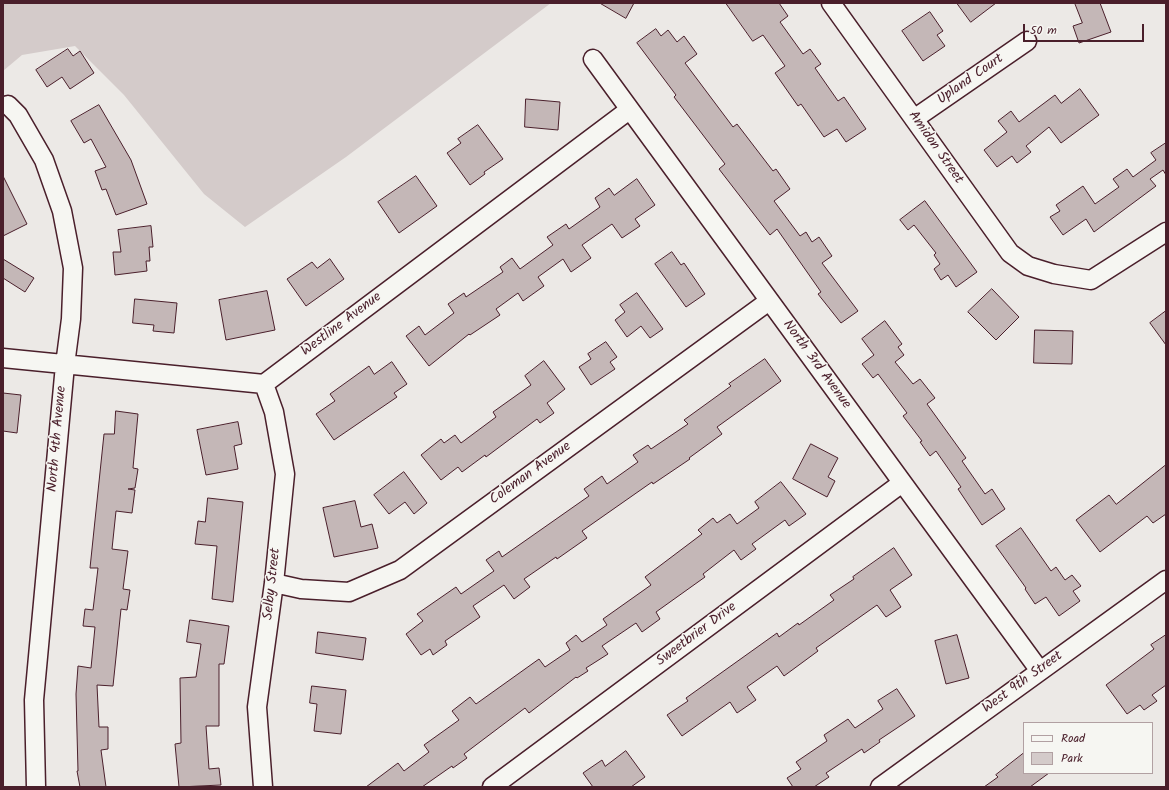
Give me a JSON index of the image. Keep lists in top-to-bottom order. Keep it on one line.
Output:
{"streets":{"street":["Upland Court","Amidon Street","Westline Avenue","North 3rd Avenue","North 4th Avenue","Coleman Avenue","Selby Street","Sweetbrier Drive","West 9th Street"]},"crossings":[["Upland Court","Amidon Street"],["Westline Avenue","North 3rd Avenue"],["Westline Avenue","Selby Street"],["North 3rd Avenue","Coleman Avenue"],["North 3rd Avenue","Sweetbrier Drive"],["North 3rd Avenue","West 9th Street"],["Coleman Avenue","Selby Street"]],"legend":["Road","Park"],"scale_bar":"50 m"}
